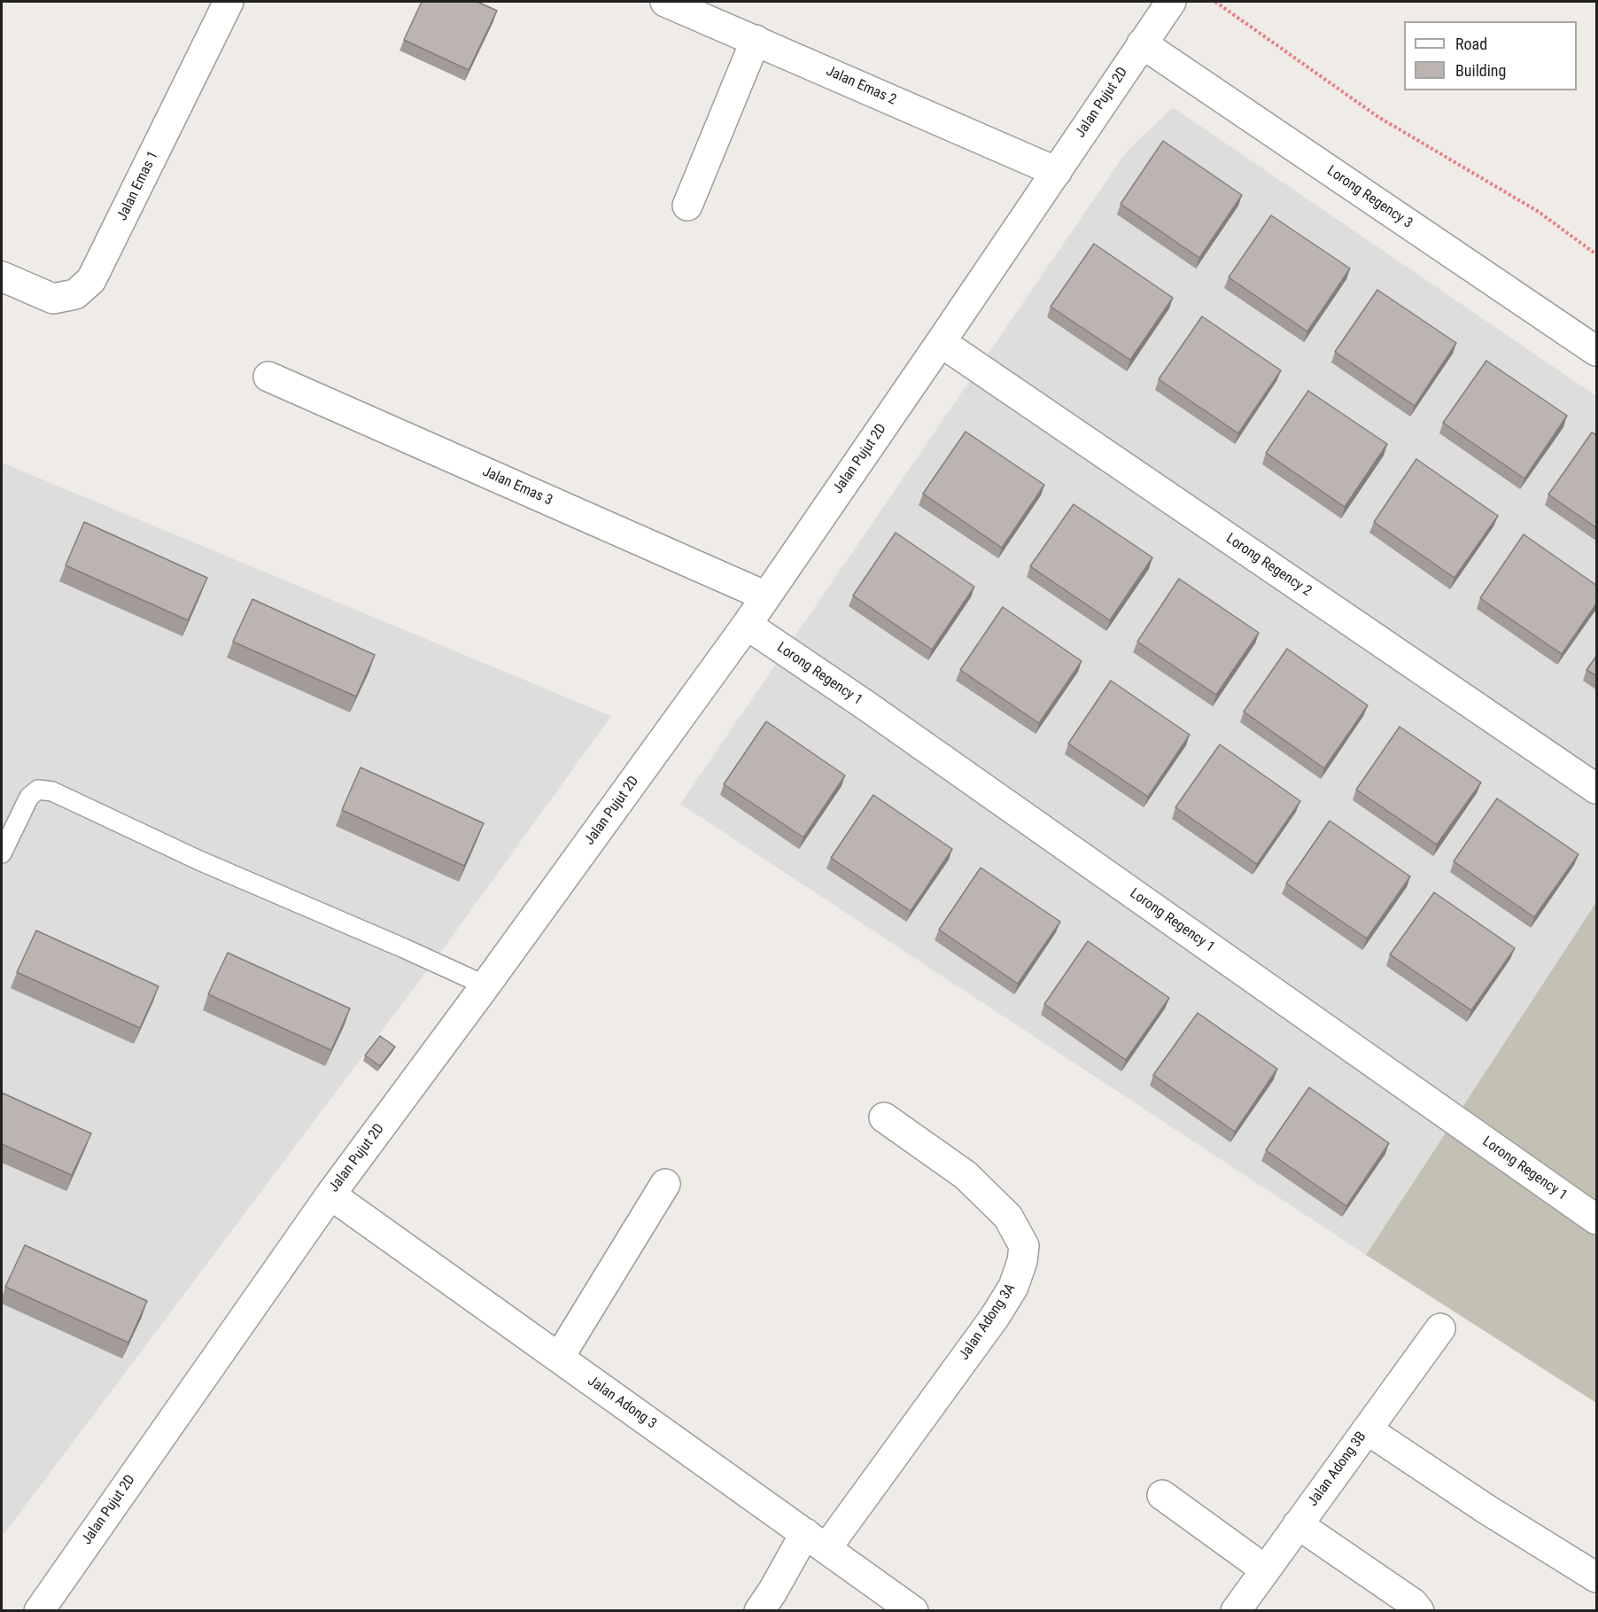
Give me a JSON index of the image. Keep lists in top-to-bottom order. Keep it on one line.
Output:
{"streets":{"street":["Jalan Emas 2","Jalan Pujut 2D","Jalan Emas 1","Lorong Regency 3","Jalan Emas 3","Lorong Regency 2","Lorong Regency 1","Jalan Adong 3A","Jalan Adong 3","Jalan Adong 3B"]},"crossings":[["Jalan Emas 2","Jalan Pujut 2D"],["Jalan Pujut 2D","Lorong Regency 3"],["Jalan Pujut 2D","Jalan Emas 3"],["Jalan Pujut 2D","Lorong Regency 2"],["Jalan Pujut 2D","Lorong Regency 1"],["Jalan Pujut 2D","Jalan Adong 3"],["Jalan Adong 3A","Jalan Adong 3"]],"legend":["Road","Building"]}
